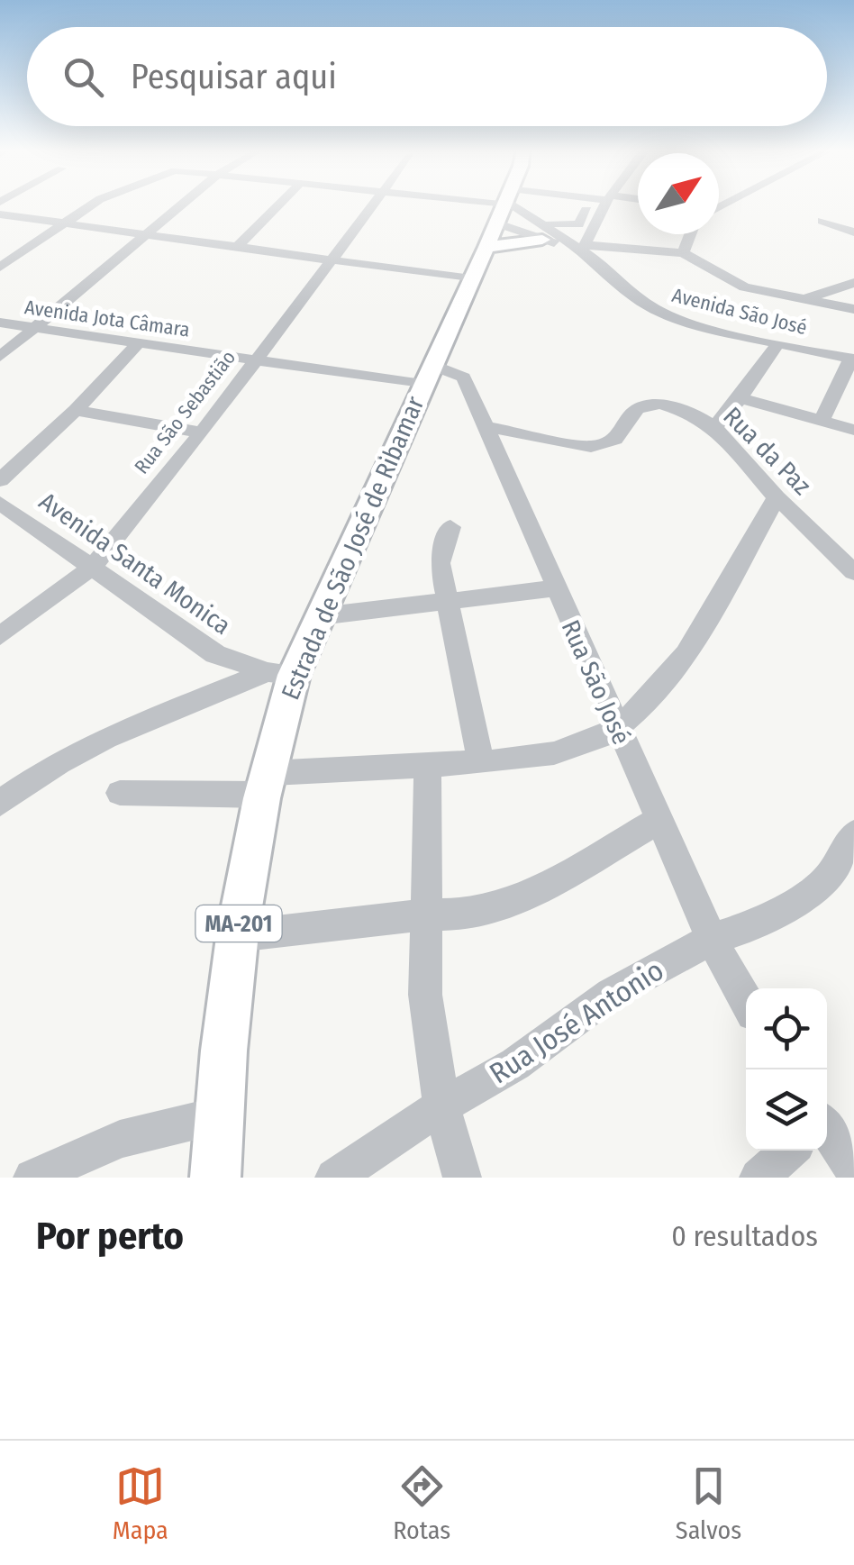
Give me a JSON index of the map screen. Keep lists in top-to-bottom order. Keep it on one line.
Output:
{"streets":{"main road":["Estrada de São José de Ribamar","MA-201"],"street":["Avenida São José","Avenida Jota Câmara","Rua São Sebastião","Rua da Paz","Avenida Santa Monica","Rua São José","Rua José Antonio"]},"crossings":[["Avenida São José","Estrada de São José de Ribamar"],["Avenida Jota Câmara","Rua São Sebastião"],["Avenida Jota Câmara","Estrada de São José de Ribamar"],["Avenida Jota Câmara","Rua São José"],["Rua São Sebastião","Avenida Santa Monica"],["Rua da Paz","Rua São José"],["Estrada de São José de Ribamar","Avenida Santa Monica"],["Estrada de São José de Ribamar","Rua São José"],["Rua São José","Rua José Antonio"]],"north":"top right","page":{"search":"Pesquisar aqui","heading":["Por perto","0 resultados"],"nav":["Mapa","Rotas","Salvos"]}}
